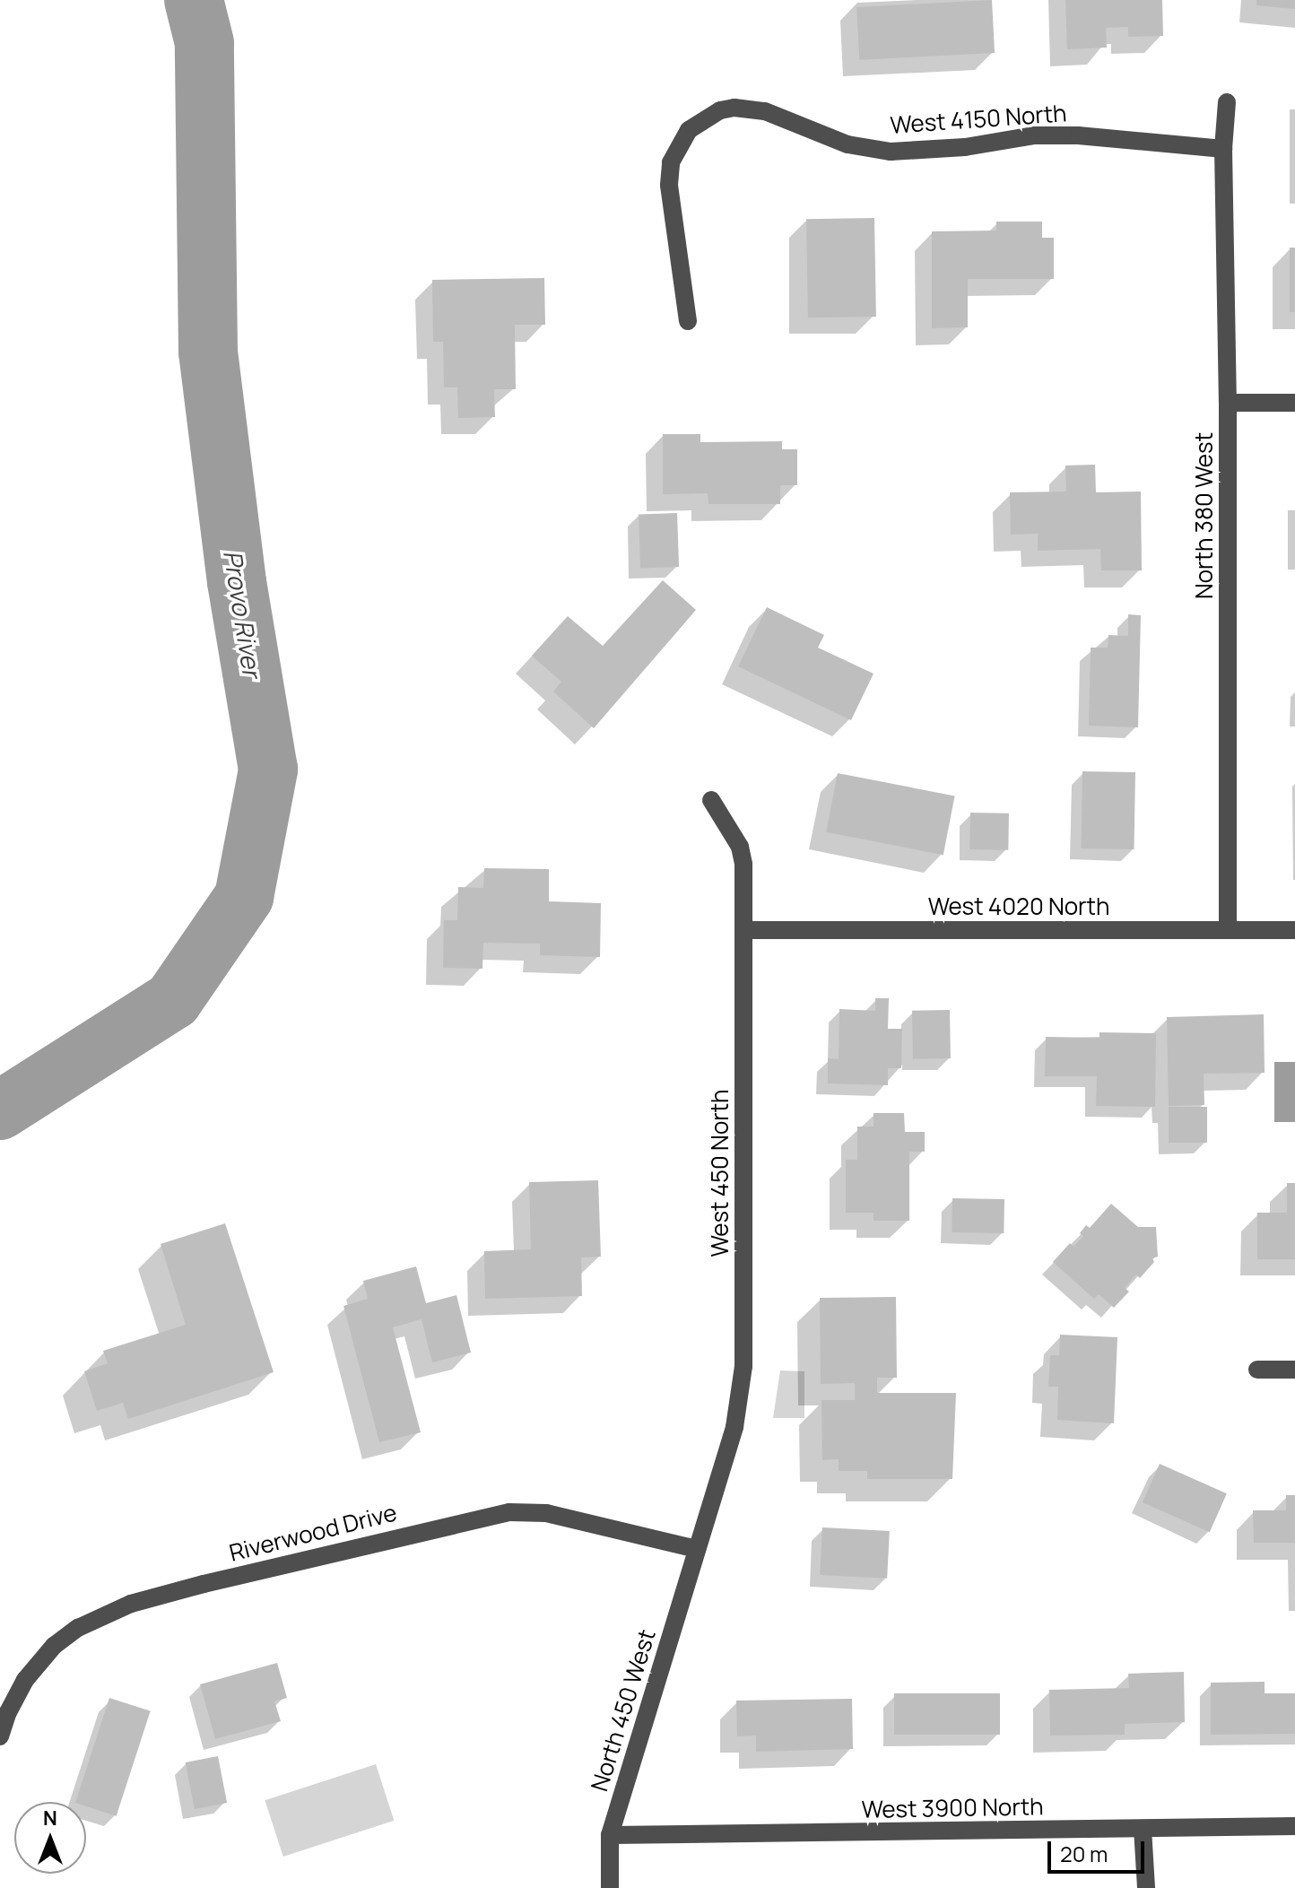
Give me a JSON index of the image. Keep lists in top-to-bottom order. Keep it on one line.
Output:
{"streets":{"street":["West 4150 North","North 380 West","West 4020 North","West 450 North","Riverwood Drive","North 450 West","West 3900 North"]},"crossings":[["West 4150 North","North 380 West"],["North 380 West","West 4020 North"],["West 4020 North","West 450 North"],["West 450 North","Riverwood Drive"],["West 450 North","North 450 West"],["Riverwood Drive","North 450 West"],["North 450 West","West 3900 North"]],"water":["Provo River"],"scale_bar":"20 m","north":"top"}
